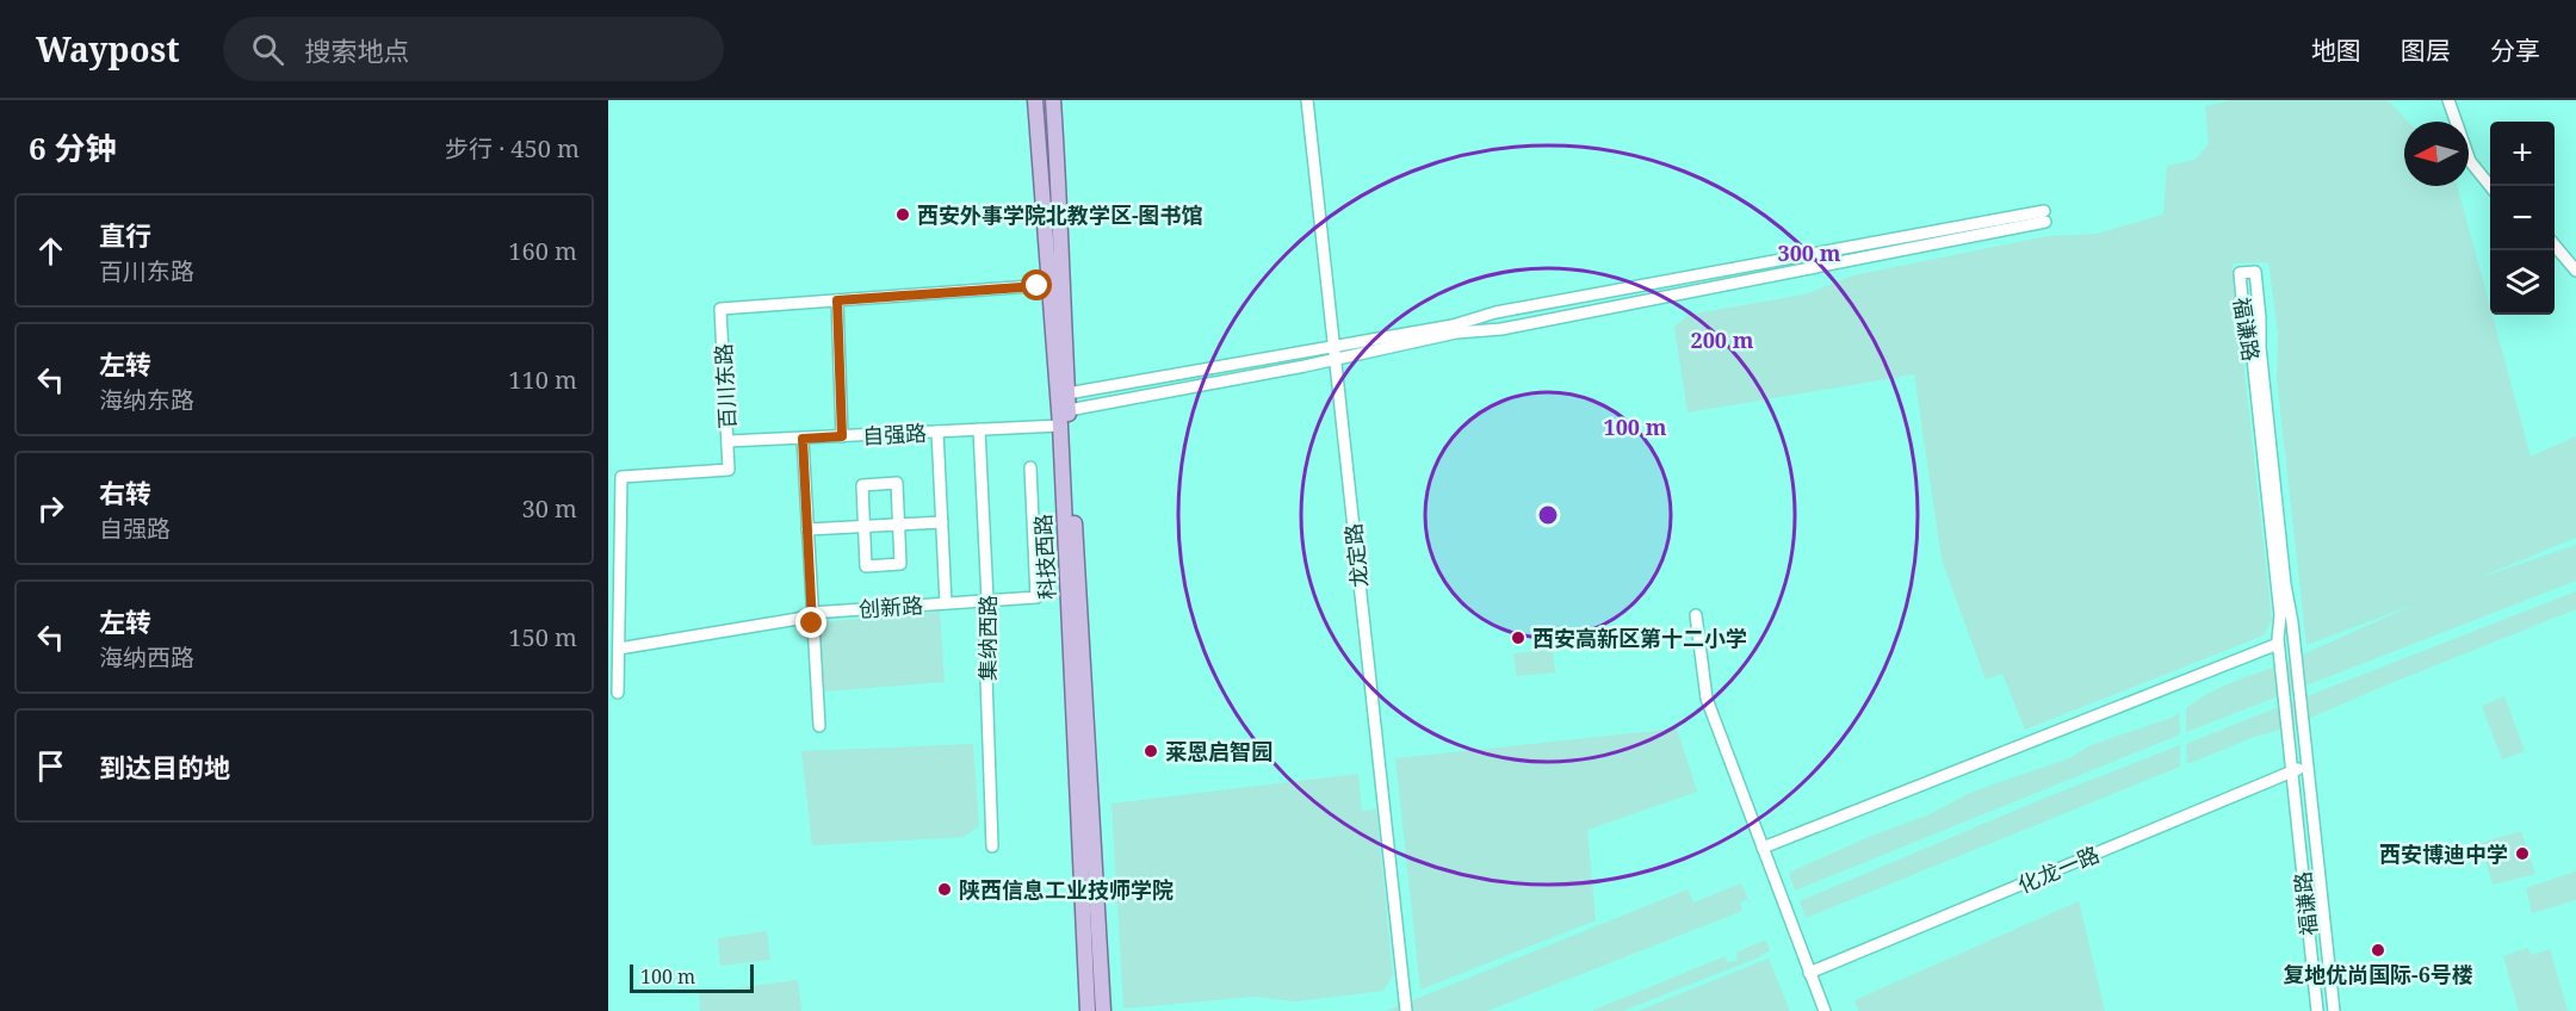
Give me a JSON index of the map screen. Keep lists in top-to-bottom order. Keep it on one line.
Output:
{"streets":{"main road":["科技西路"],"street":["福谦路","百川东路","自强路","龙定路","创新路","集纳西路","化龙一路"]},"crossings":[["福谦路","化龙一路"],["百川东路","自强路"],["百川东路","科技西路"],["百川东路","创新路"],["自强路","科技西路"],["自强路","集纳西路"],["创新路","集纳西路"]],"places":["西安外事学院北教学区-图书馆","西安高新区第十二小学","莱恩启智园","西安博迪中学","陕西信息工业技师学院","复地优尚国际-6号楼"],"scale_bar":"100 m","north":"left","page":{"header":"Waypost","search":"搜索地点","nav":["地图","图层","分享"],"heading":["6 分钟","步行 · 450 m"],"map_buttons":["+","−"],"list":[["直行","百川东路","160 m"],["左转","海纳东路","110 m"],["右转","自强路","30 m"],["左转","海纳西路","150 m"],"到达目的地"],"scale":"100 m"},"rings":["300 m","200 m","100 m"]}
